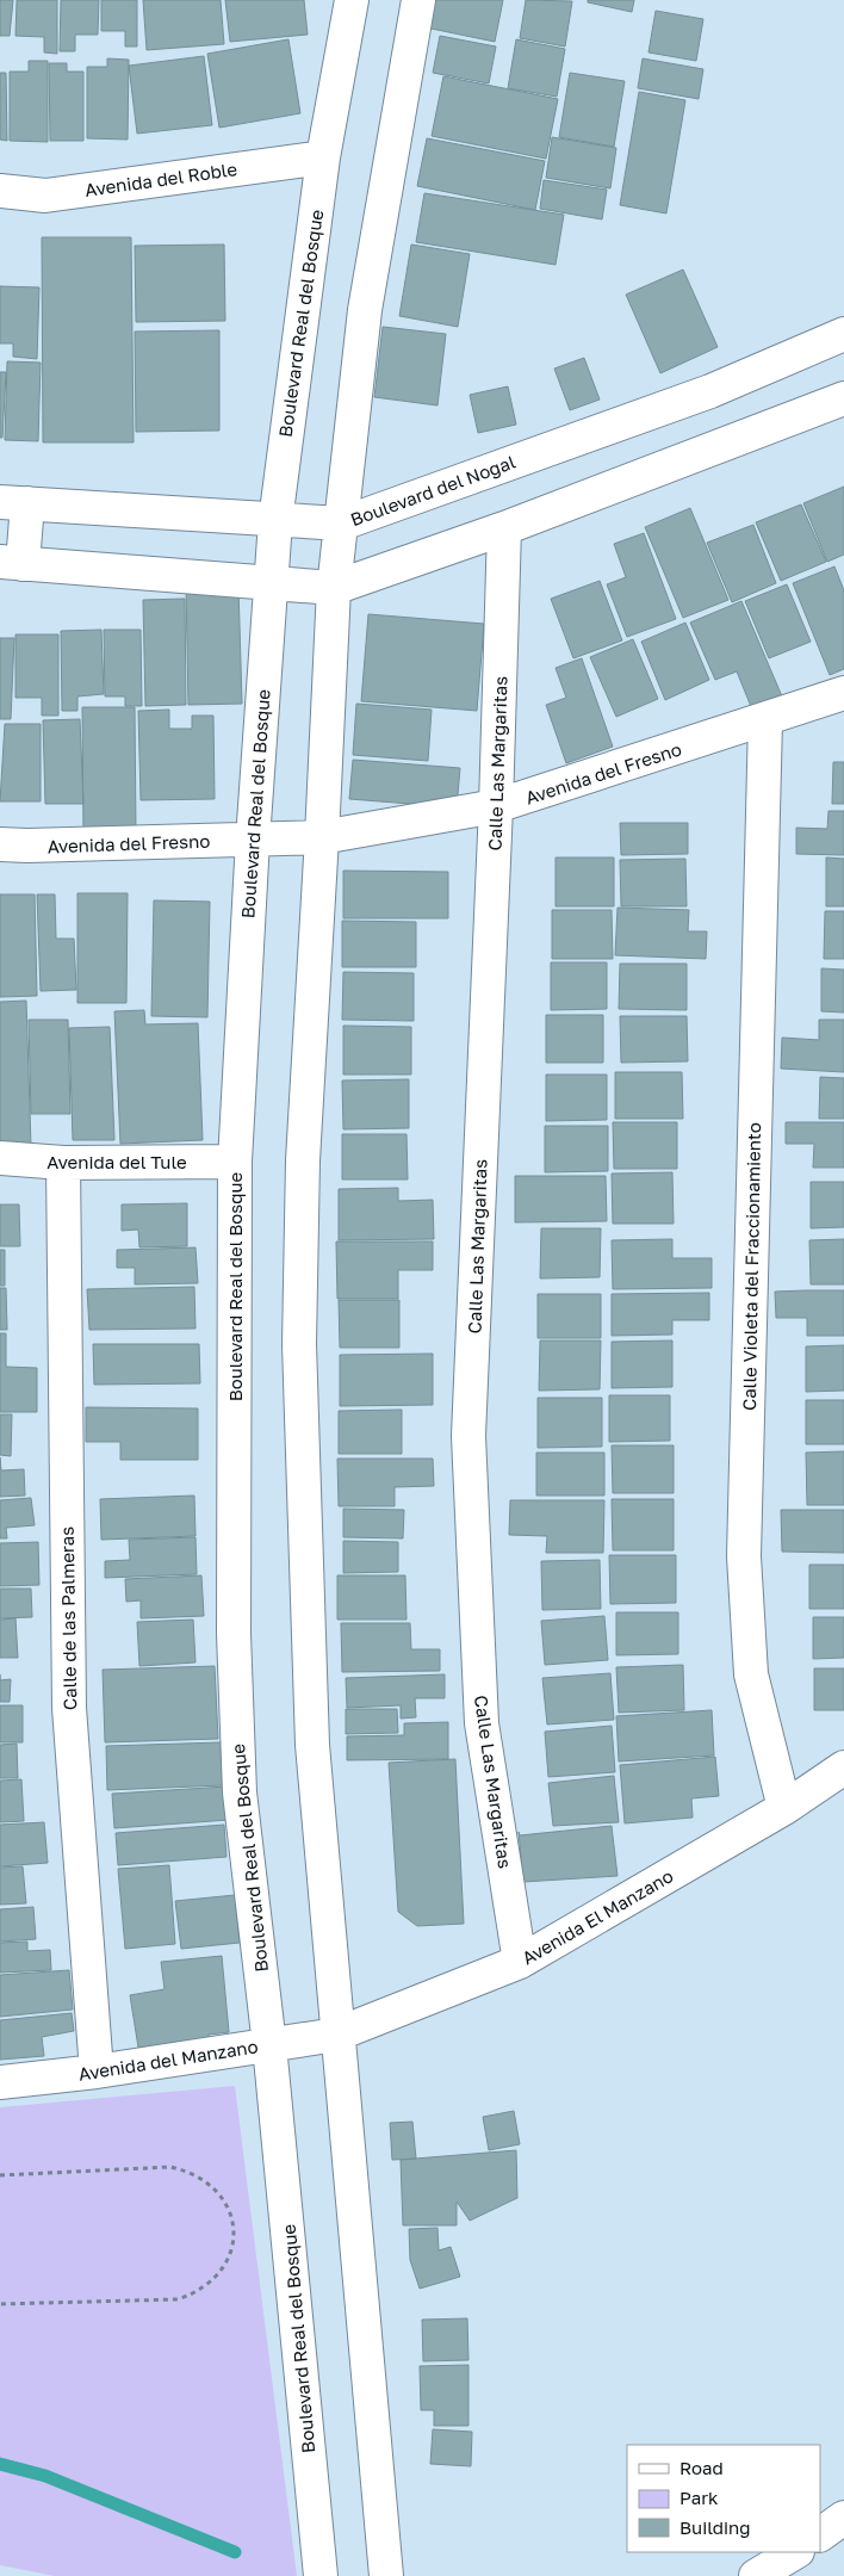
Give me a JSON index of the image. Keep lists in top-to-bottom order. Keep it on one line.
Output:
{"streets":{"street":["Avenida del Roble","Boulevard Real del Bosque","Boulevard del Nogal","Calle Las Margaritas","Avenida del Fresno","Avenida del Tule","Calle Violeta del Fraccionamiento","Calle de las Palmeras","Avenida El Manzano","Avenida del Manzano"]},"crossings":[["Avenida del Roble","Boulevard Real del Bosque"],["Boulevard Real del Bosque","Boulevard del Nogal"],["Boulevard Real del Bosque","Avenida del Fresno"],["Boulevard Real del Bosque","Avenida del Tule"],["Boulevard Real del Bosque","Avenida del Manzano"],["Calle Las Margaritas","Avenida del Fresno"],["Calle Las Margaritas","Avenida El Manzano"],["Avenida del Fresno","Calle Violeta del Fraccionamiento"],["Avenida del Tule","Calle de las Palmeras"],["Calle Violeta del Fraccionamiento","Avenida El Manzano"],["Calle de las Palmeras","Avenida del Manzano"],["Avenida El Manzano","Avenida del Manzano"]],"legend":["Road","Park","Building"]}
